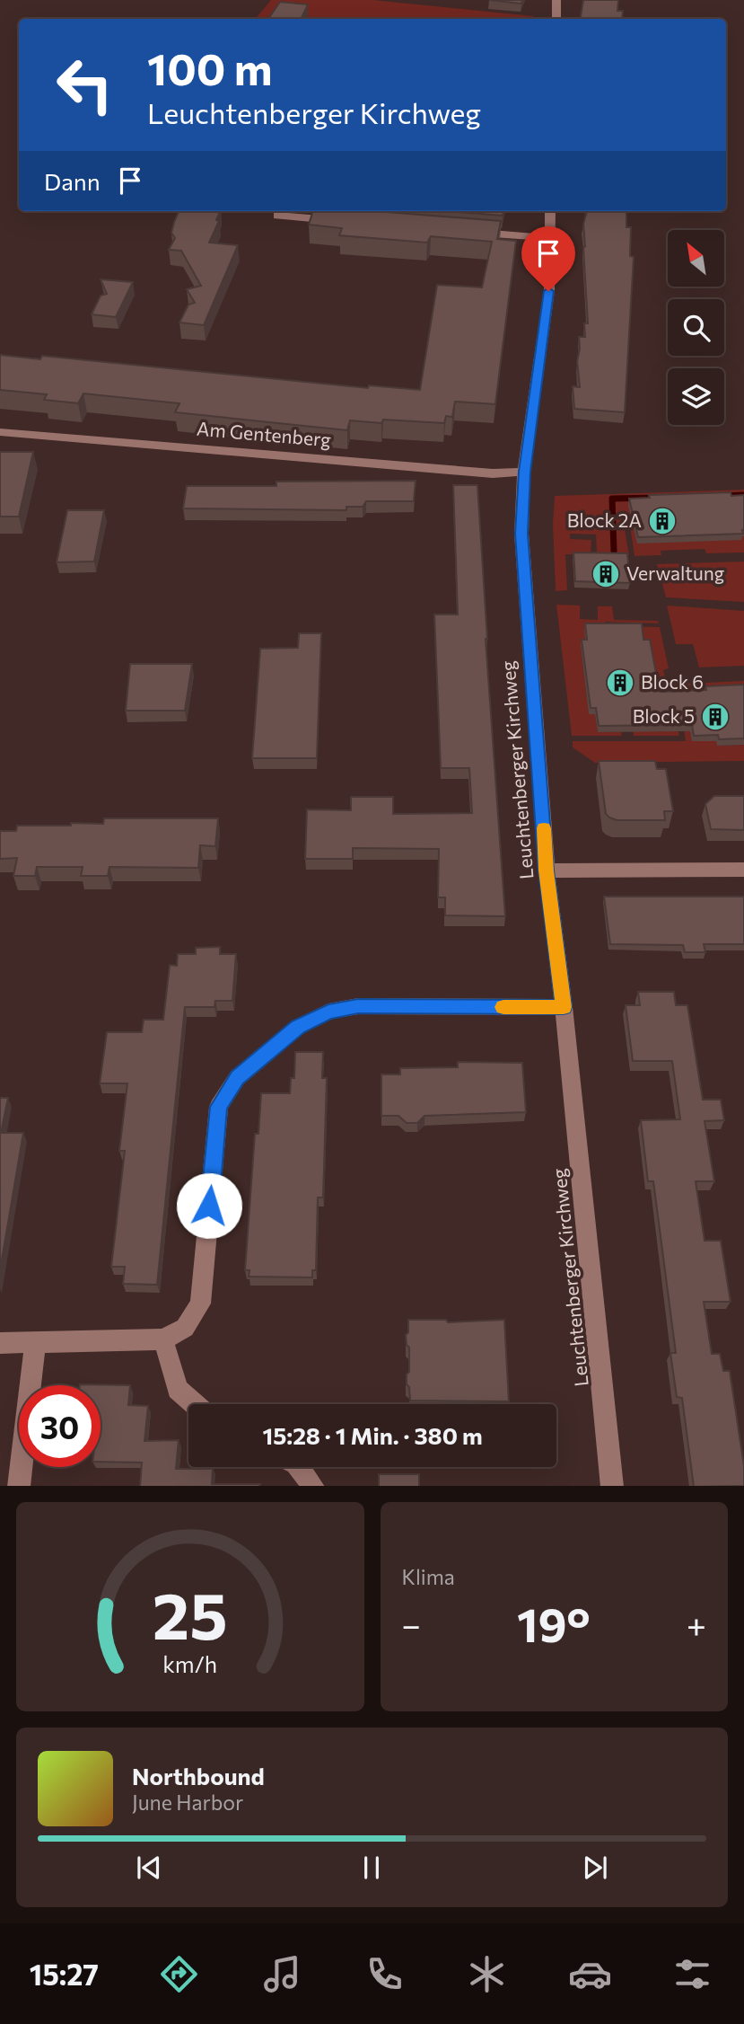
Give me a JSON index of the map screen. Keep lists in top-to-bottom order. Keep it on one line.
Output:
{"streets":{"street":["Am Gentenberg","Leuchtenberger Kirchweg"]},"crossings":[["Am Gentenberg","Leuchtenberger Kirchweg"]],"places":{"building":["Block 2A","Verwaltung","Block 6","Block 5"]},"north":"top left","page":{"turn":["100 m","Leuchtenberger Kirchweg"],"then":"Dann","limit":"30","trip":"15:28 · 1 Min. · 380 m","tile":"Klima","heat":["−","19°","+"],"song":["Northbound","June Harbor"],"tabs":"15:27","gauge":["25","km/h"]}}
